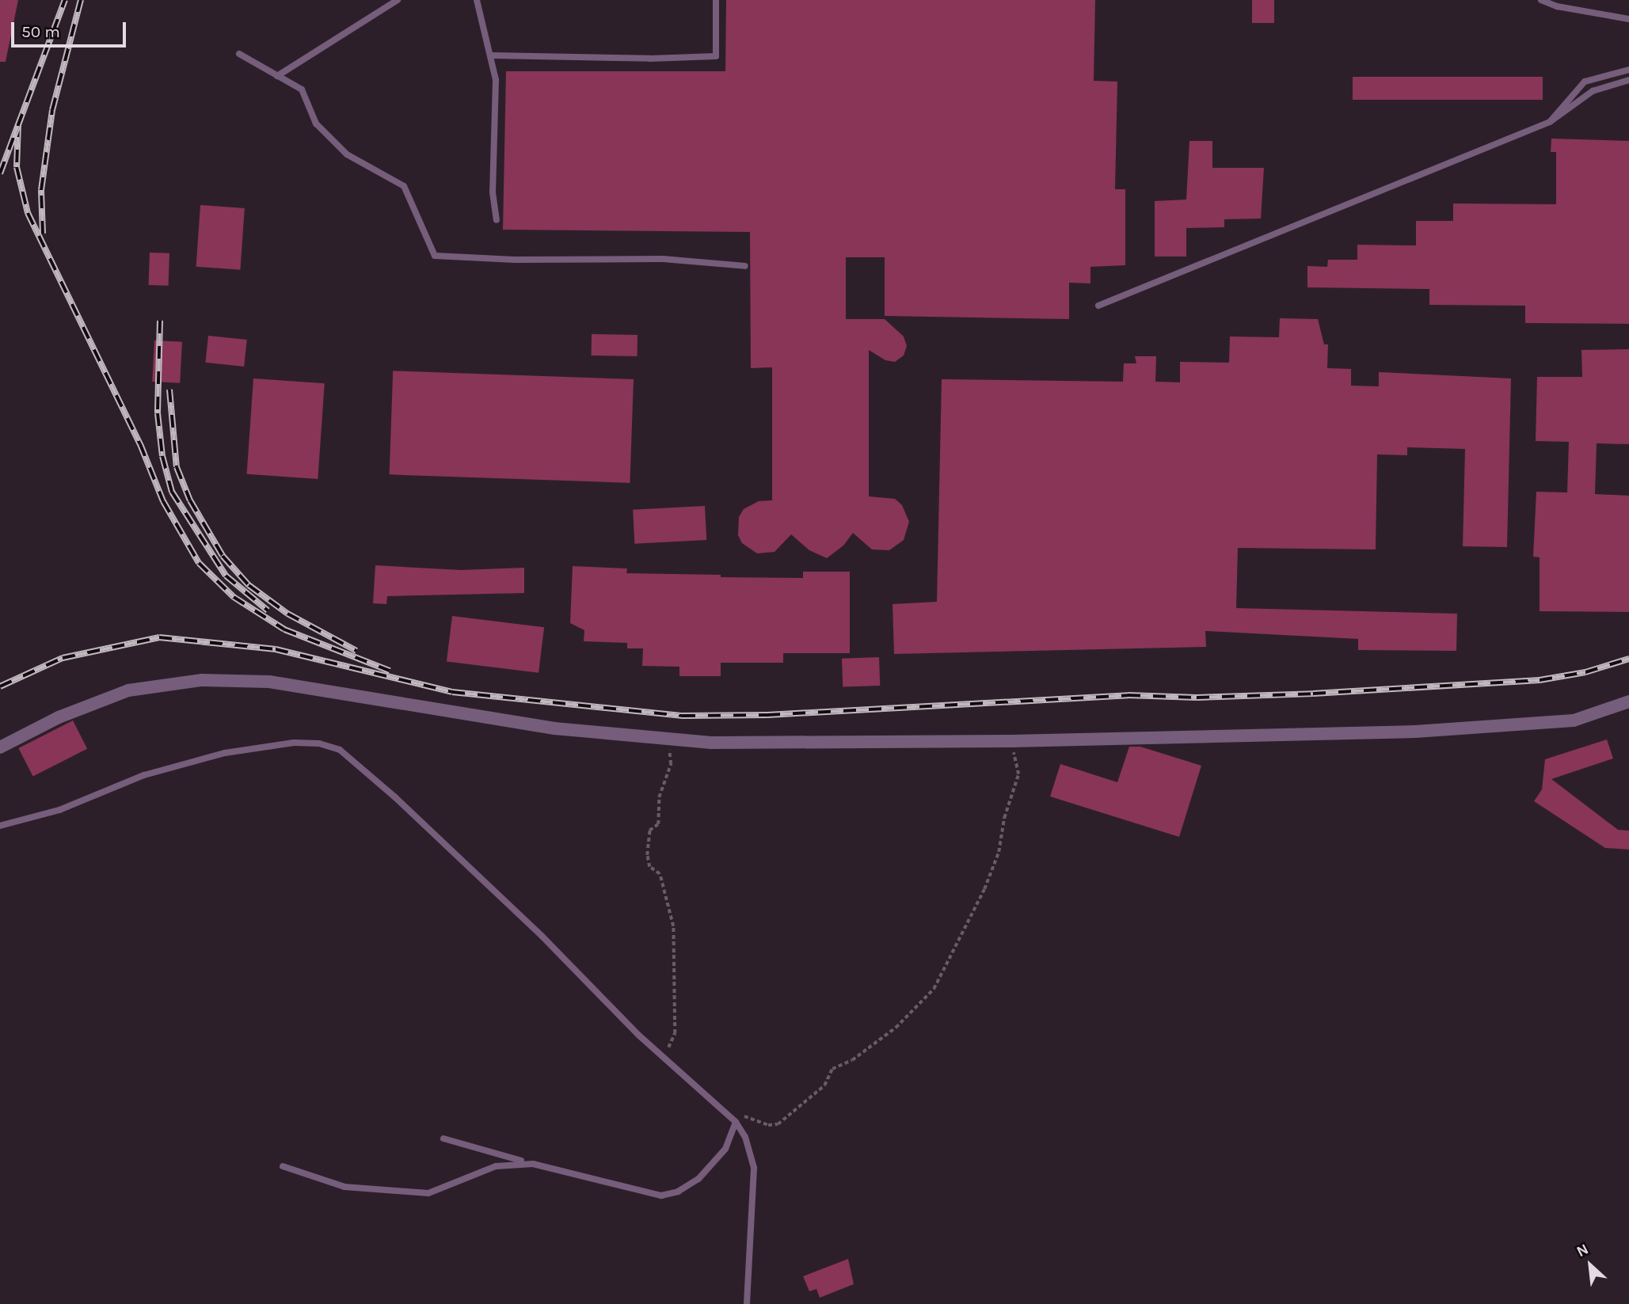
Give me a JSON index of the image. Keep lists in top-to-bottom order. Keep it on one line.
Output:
{"scale_bar":"50 m","north":"top left"}
